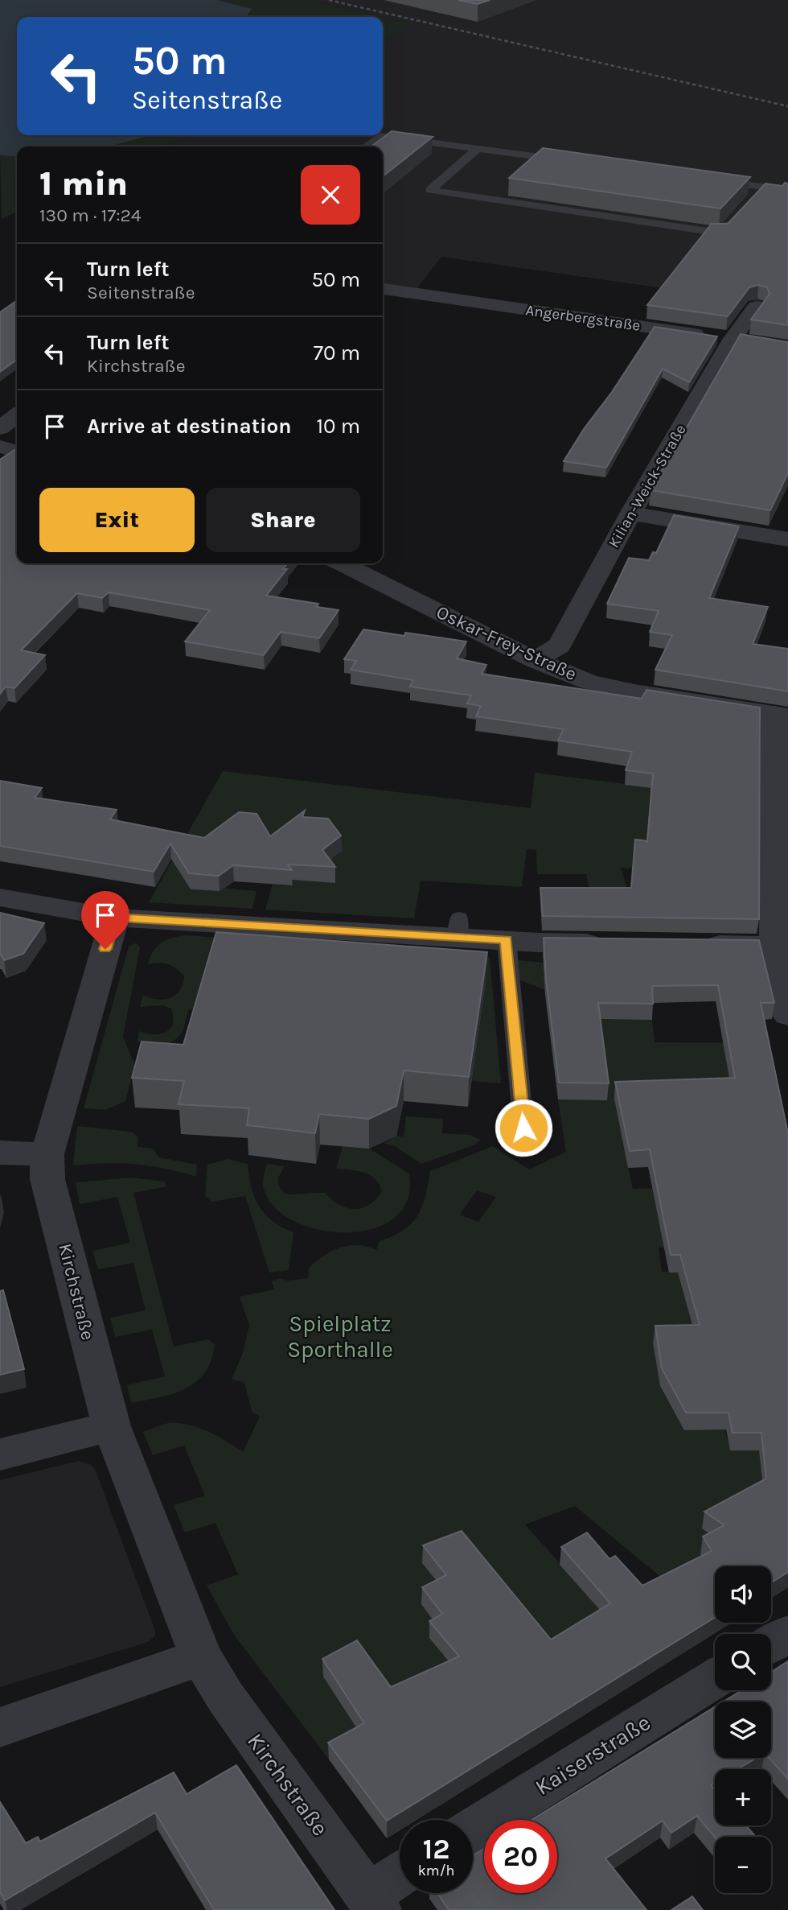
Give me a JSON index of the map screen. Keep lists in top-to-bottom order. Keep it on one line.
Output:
{"streets":{"street":["Angerbergstraße","Kilian-Weick-Straße","Oskar-Frey-Straße","Kirchstraße","Kaiserstraße"]},"crossings":[["Angerbergstraße","Kilian-Weick-Straße"],["Kilian-Weick-Straße","Oskar-Frey-Straße"]],"parks":["Spielplatz Sporthalle"],"page":{"turn":["50 m","Seitenstraße"],"heading":["1 min","130 m · 17:24"],"list":[{"name":"Turn left","note":"Seitenstraße","value":"50 m"},{"name":"Turn left","note":"Kirchstraße","value":"70 m"},{"name":"Arrive at destination","value":"10 m"}],"buttons":["Exit","Share"],"map_buttons":["+","−"],"speed":"12 km/h","limit":"20"}}
